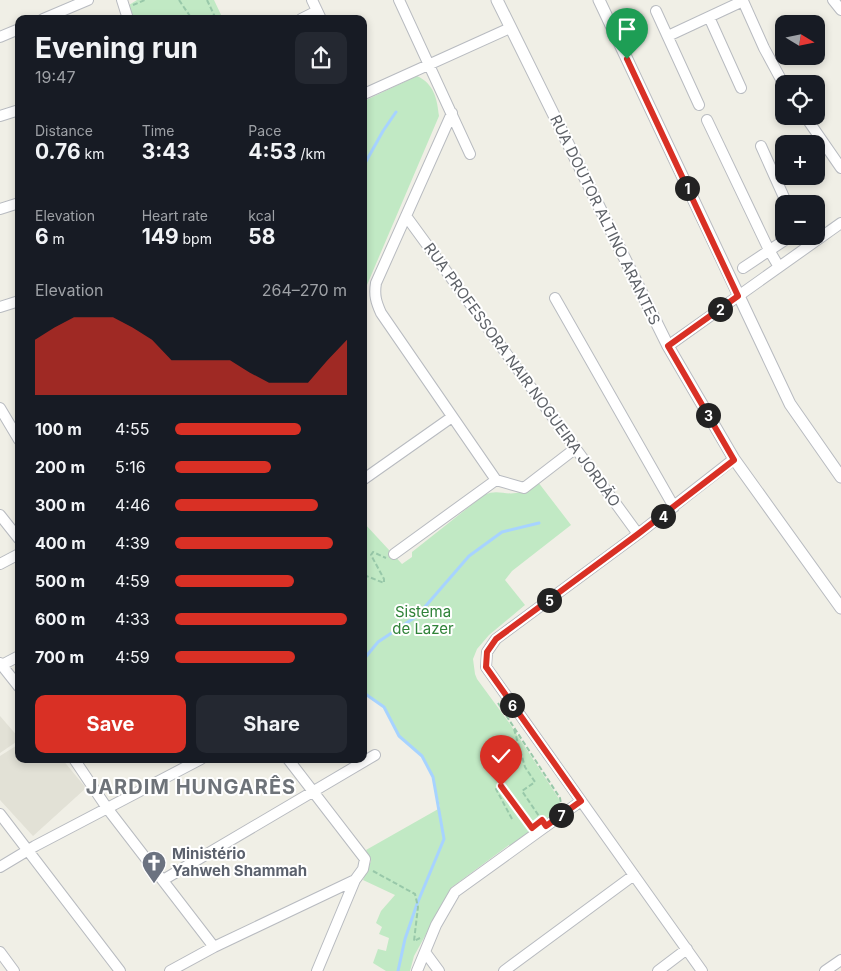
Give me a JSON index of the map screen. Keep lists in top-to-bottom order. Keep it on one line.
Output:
{"streets":{"street":["RUA DOUTOR ALTINO ARANTES","RUA PROFESSORA NAIR NOGUEIRA JORDÃO"]},"districts":["JARDIM HUNGARÊS"],"parks":["Sistema de Lazer"],"places":{"church":["Ministério Yahweh Shammah"]},"north":"right","page":{"map_buttons":["+","−"],"heading":["Evening run","19:47"],"stats":[["Distance","0.76 km"],["Time","3:43"],["Pace","4:53 /km"],["Elevation","6 m"],["Heart rate","149 bpm"],["kcal","58"]],"pins":["1","2","3","4","5","6","7"],"chart":["Elevation","264–270 m"],"list":[{"name":"100 m","note":"4:55"},{"name":"200 m","note":"5:16"},{"name":"300 m","note":"4:46"},{"name":"400 m","note":"4:39"},{"name":"500 m","note":"4:59"},{"name":"600 m","note":"4:33"},{"name":"700 m","note":"4:59"}],"buttons":["Save","Share"]}}
